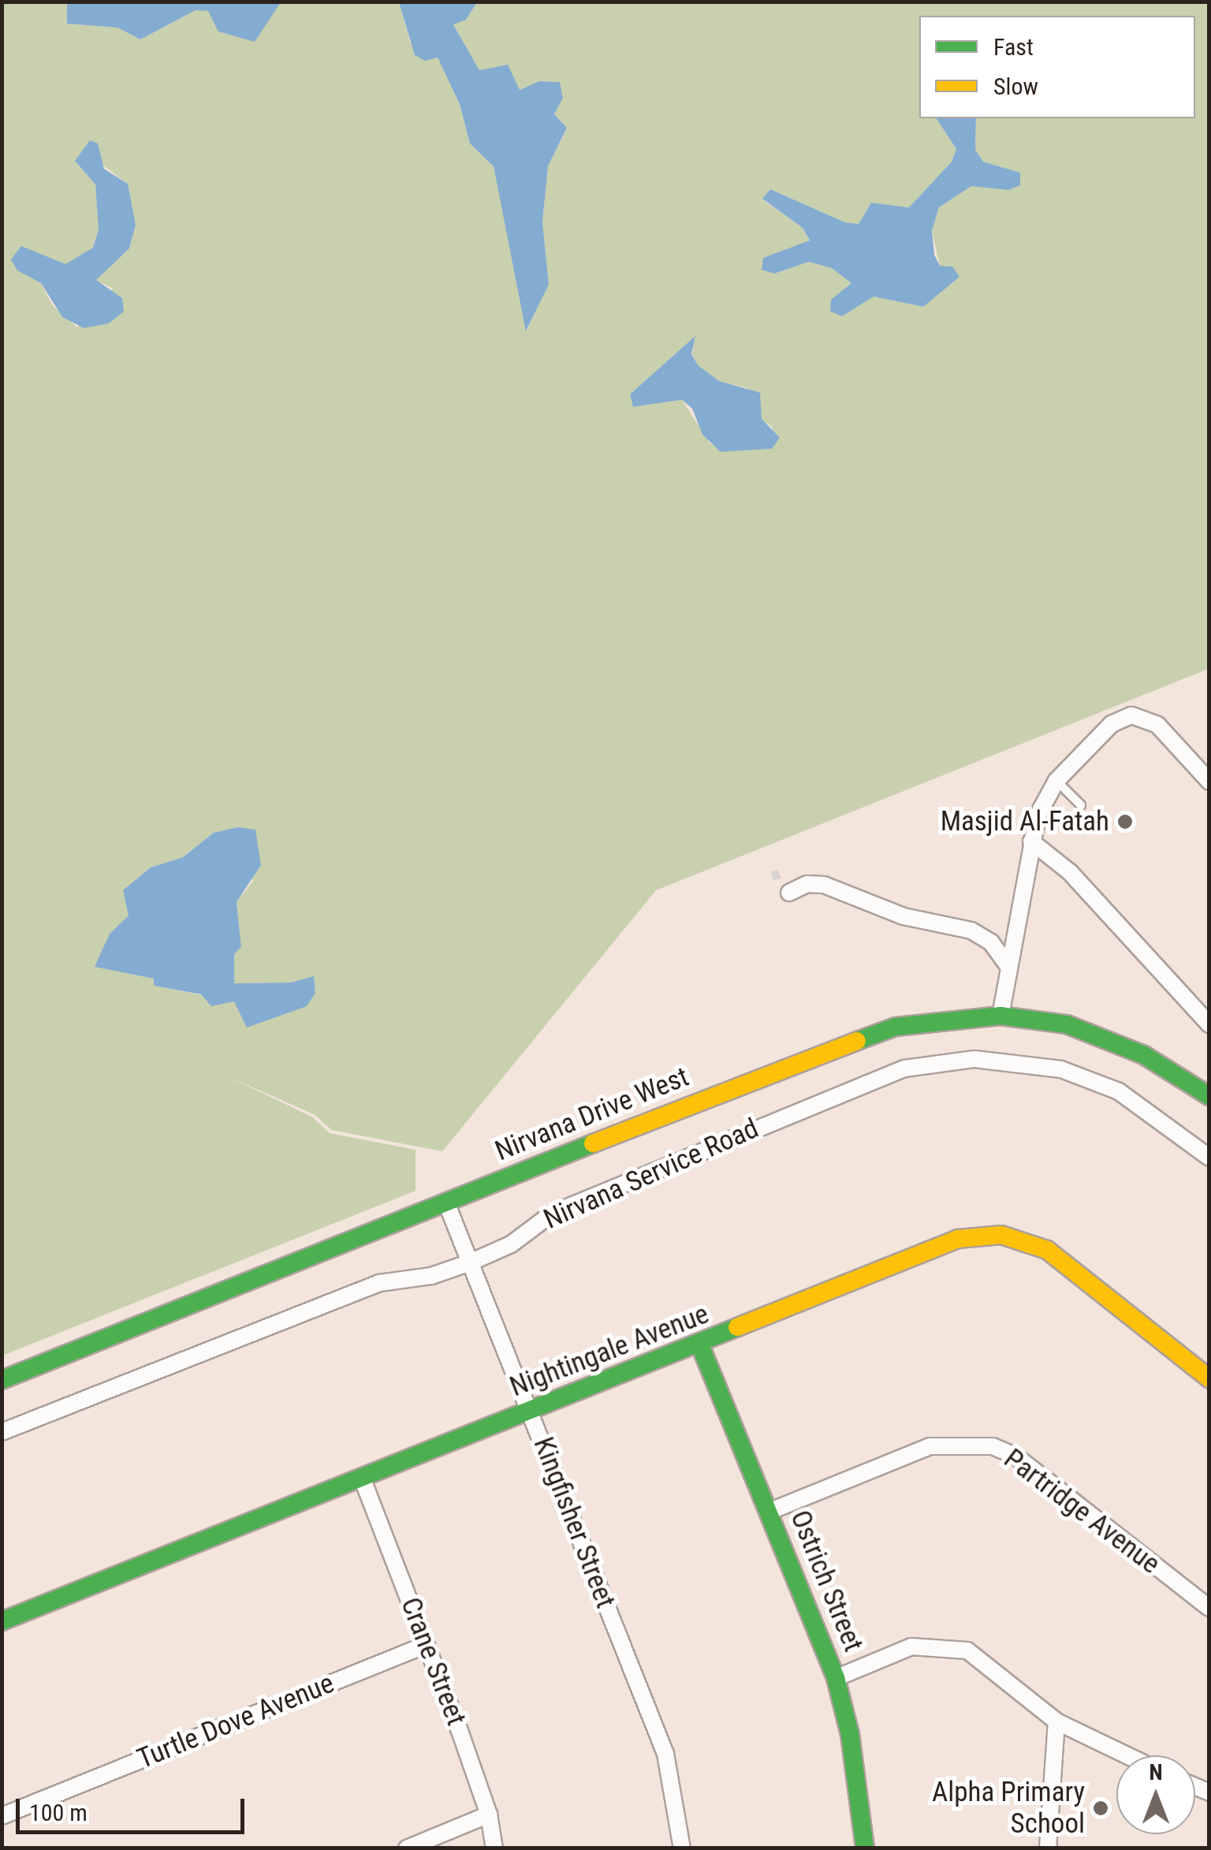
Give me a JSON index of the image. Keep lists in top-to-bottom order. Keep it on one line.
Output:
{"streets":{"street":["Nirvana Drive West","Nirvana Service Road","Nightingale Avenue","Partridge Avenue","Kingfisher Street","Ostrich Street","Crane Street","Turtle Dove Avenue"]},"crossings":[["Nirvana Drive West","Kingfisher Street"],["Nirvana Service Road","Kingfisher Street"],["Nightingale Avenue","Kingfisher Street"],["Nightingale Avenue","Ostrich Street"],["Nightingale Avenue","Crane Street"],["Partridge Avenue","Ostrich Street"],["Crane Street","Turtle Dove Avenue"]],"places":["Masjid Al-Fatah","Alpha Primary School"],"legend":["Fast","Slow"],"scale_bar":"100 m","north":"top"}
